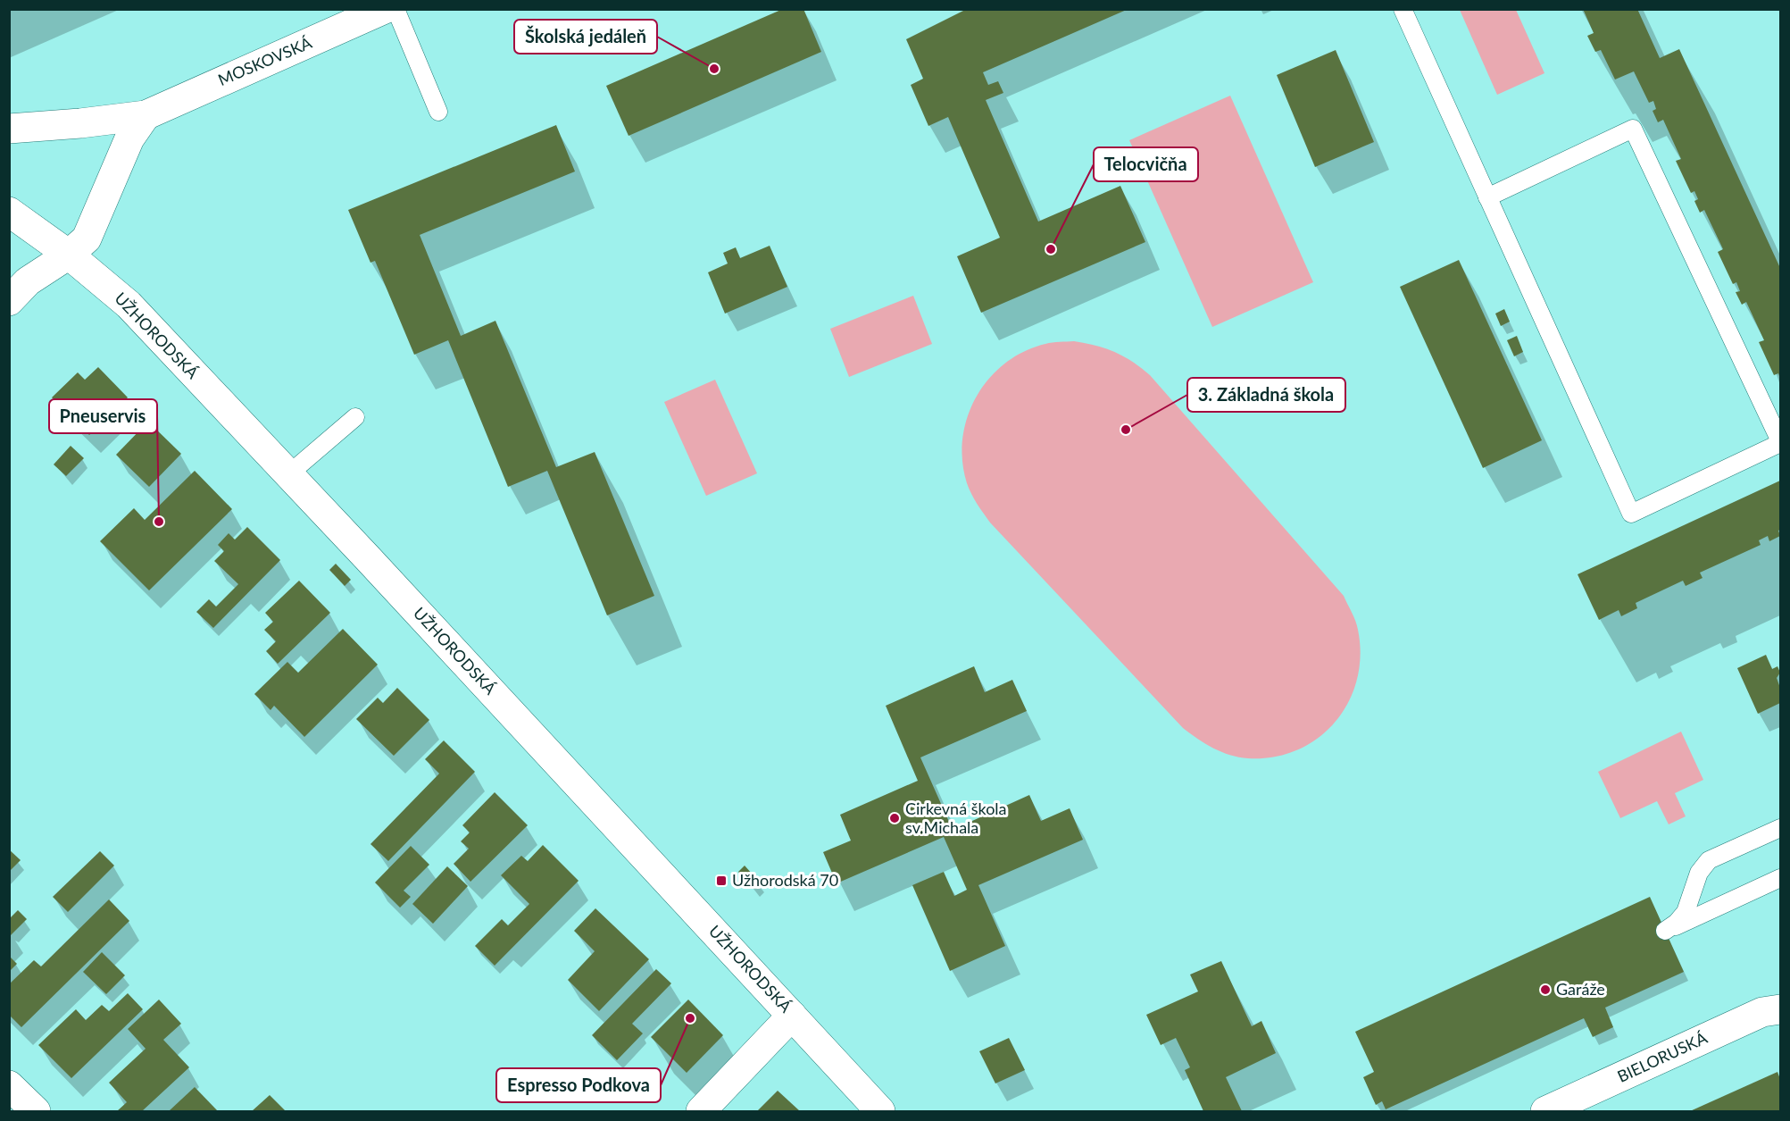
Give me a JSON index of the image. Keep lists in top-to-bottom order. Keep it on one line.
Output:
{"streets":{"street":["MOSKOVSKÁ","UŽHORODSKÁ","BIELORUSKÁ"]},"places":{"other":["Školská jedáleň","Telocvičňa","3. Základná škola","Pneuservis","Cirkevná škola sv.Michala","Garáže","Espresso Podkova"],"transit":["Užhorodská 70"]}}
